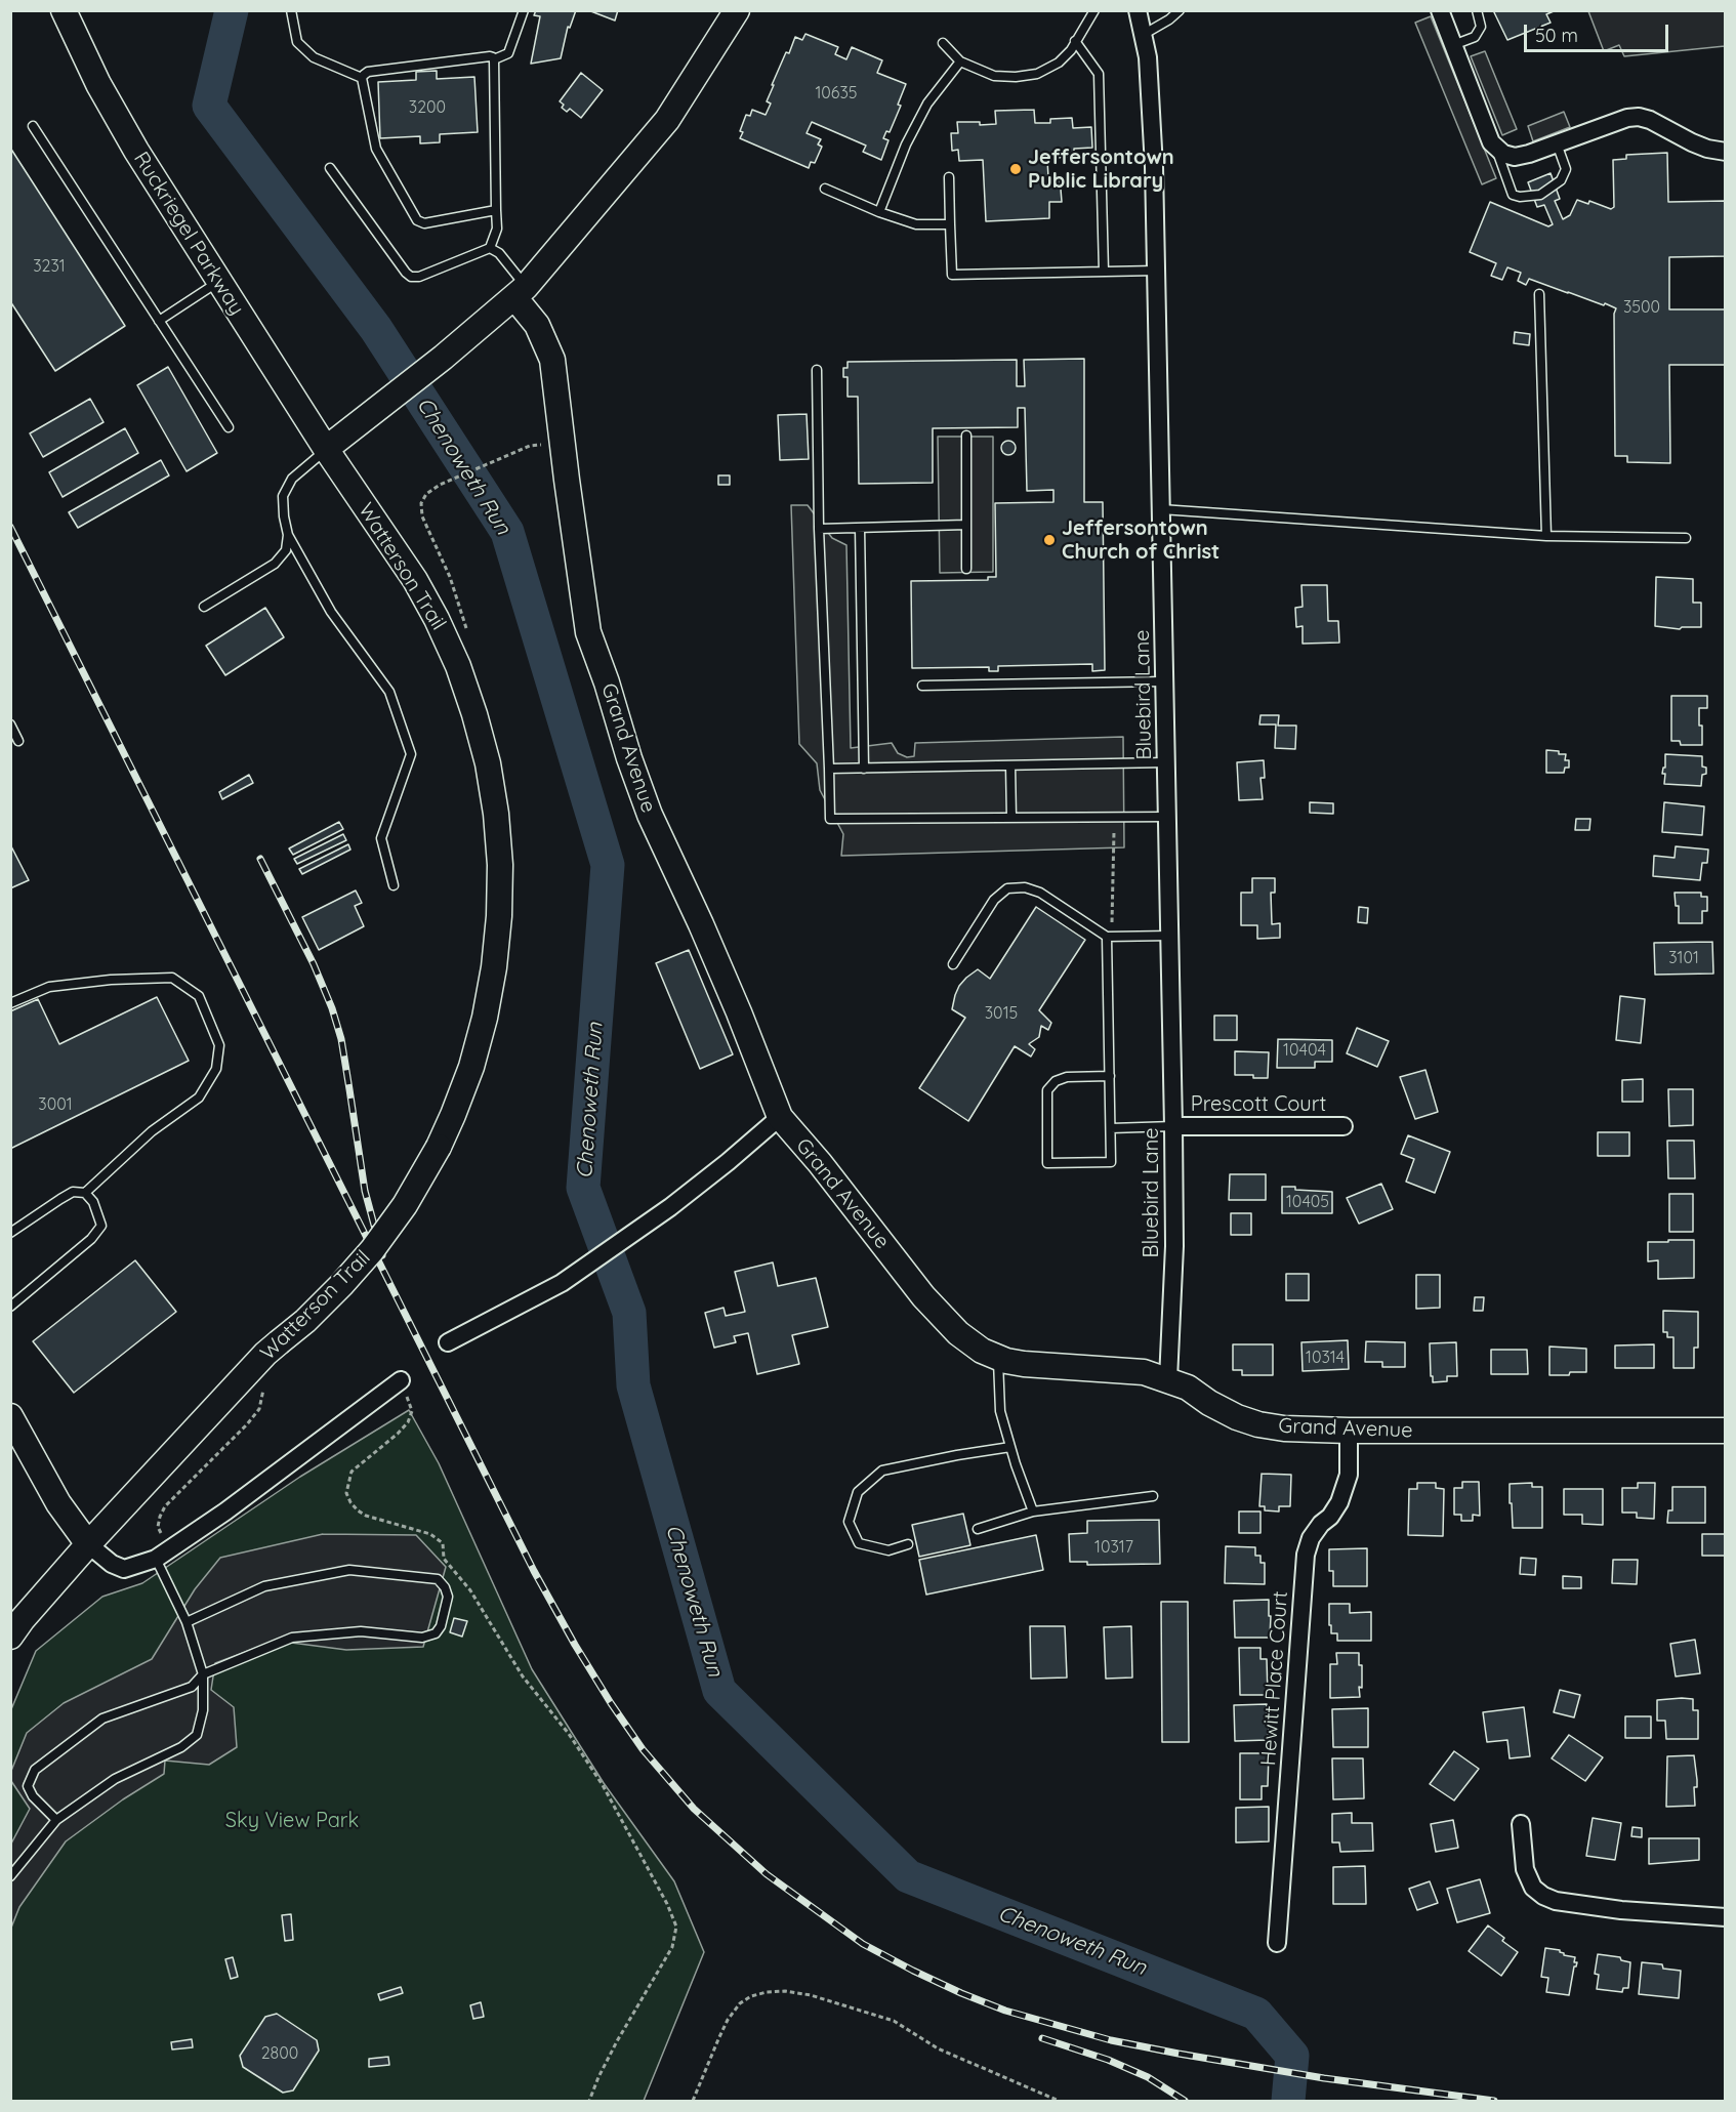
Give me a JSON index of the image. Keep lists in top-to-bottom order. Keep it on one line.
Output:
{"streets":{"main road":["Ruckriegel Parkway","Watterson Trail","Grand Avenue"],"street":["Bluebird Lane","Prescott Court","Hewitt Place Court"]},"crossings":[["Ruckriegel Parkway","Watterson Trail"],["Bluebird Lane","Grand Avenue"],["Bluebird Lane","Prescott Court"],["Grand Avenue","Hewitt Place Court"]],"water":["Chenoweth Run"],"parks":["Sky View Park"],"places":["Jeffersontown Public Library","Jeffersontown Church of Christ"],"house_numbers":["10635","3200","3231","3500","3101","3015","10404","3001","10405","10314","10317","2800"],"scale_bar":"50 m"}
